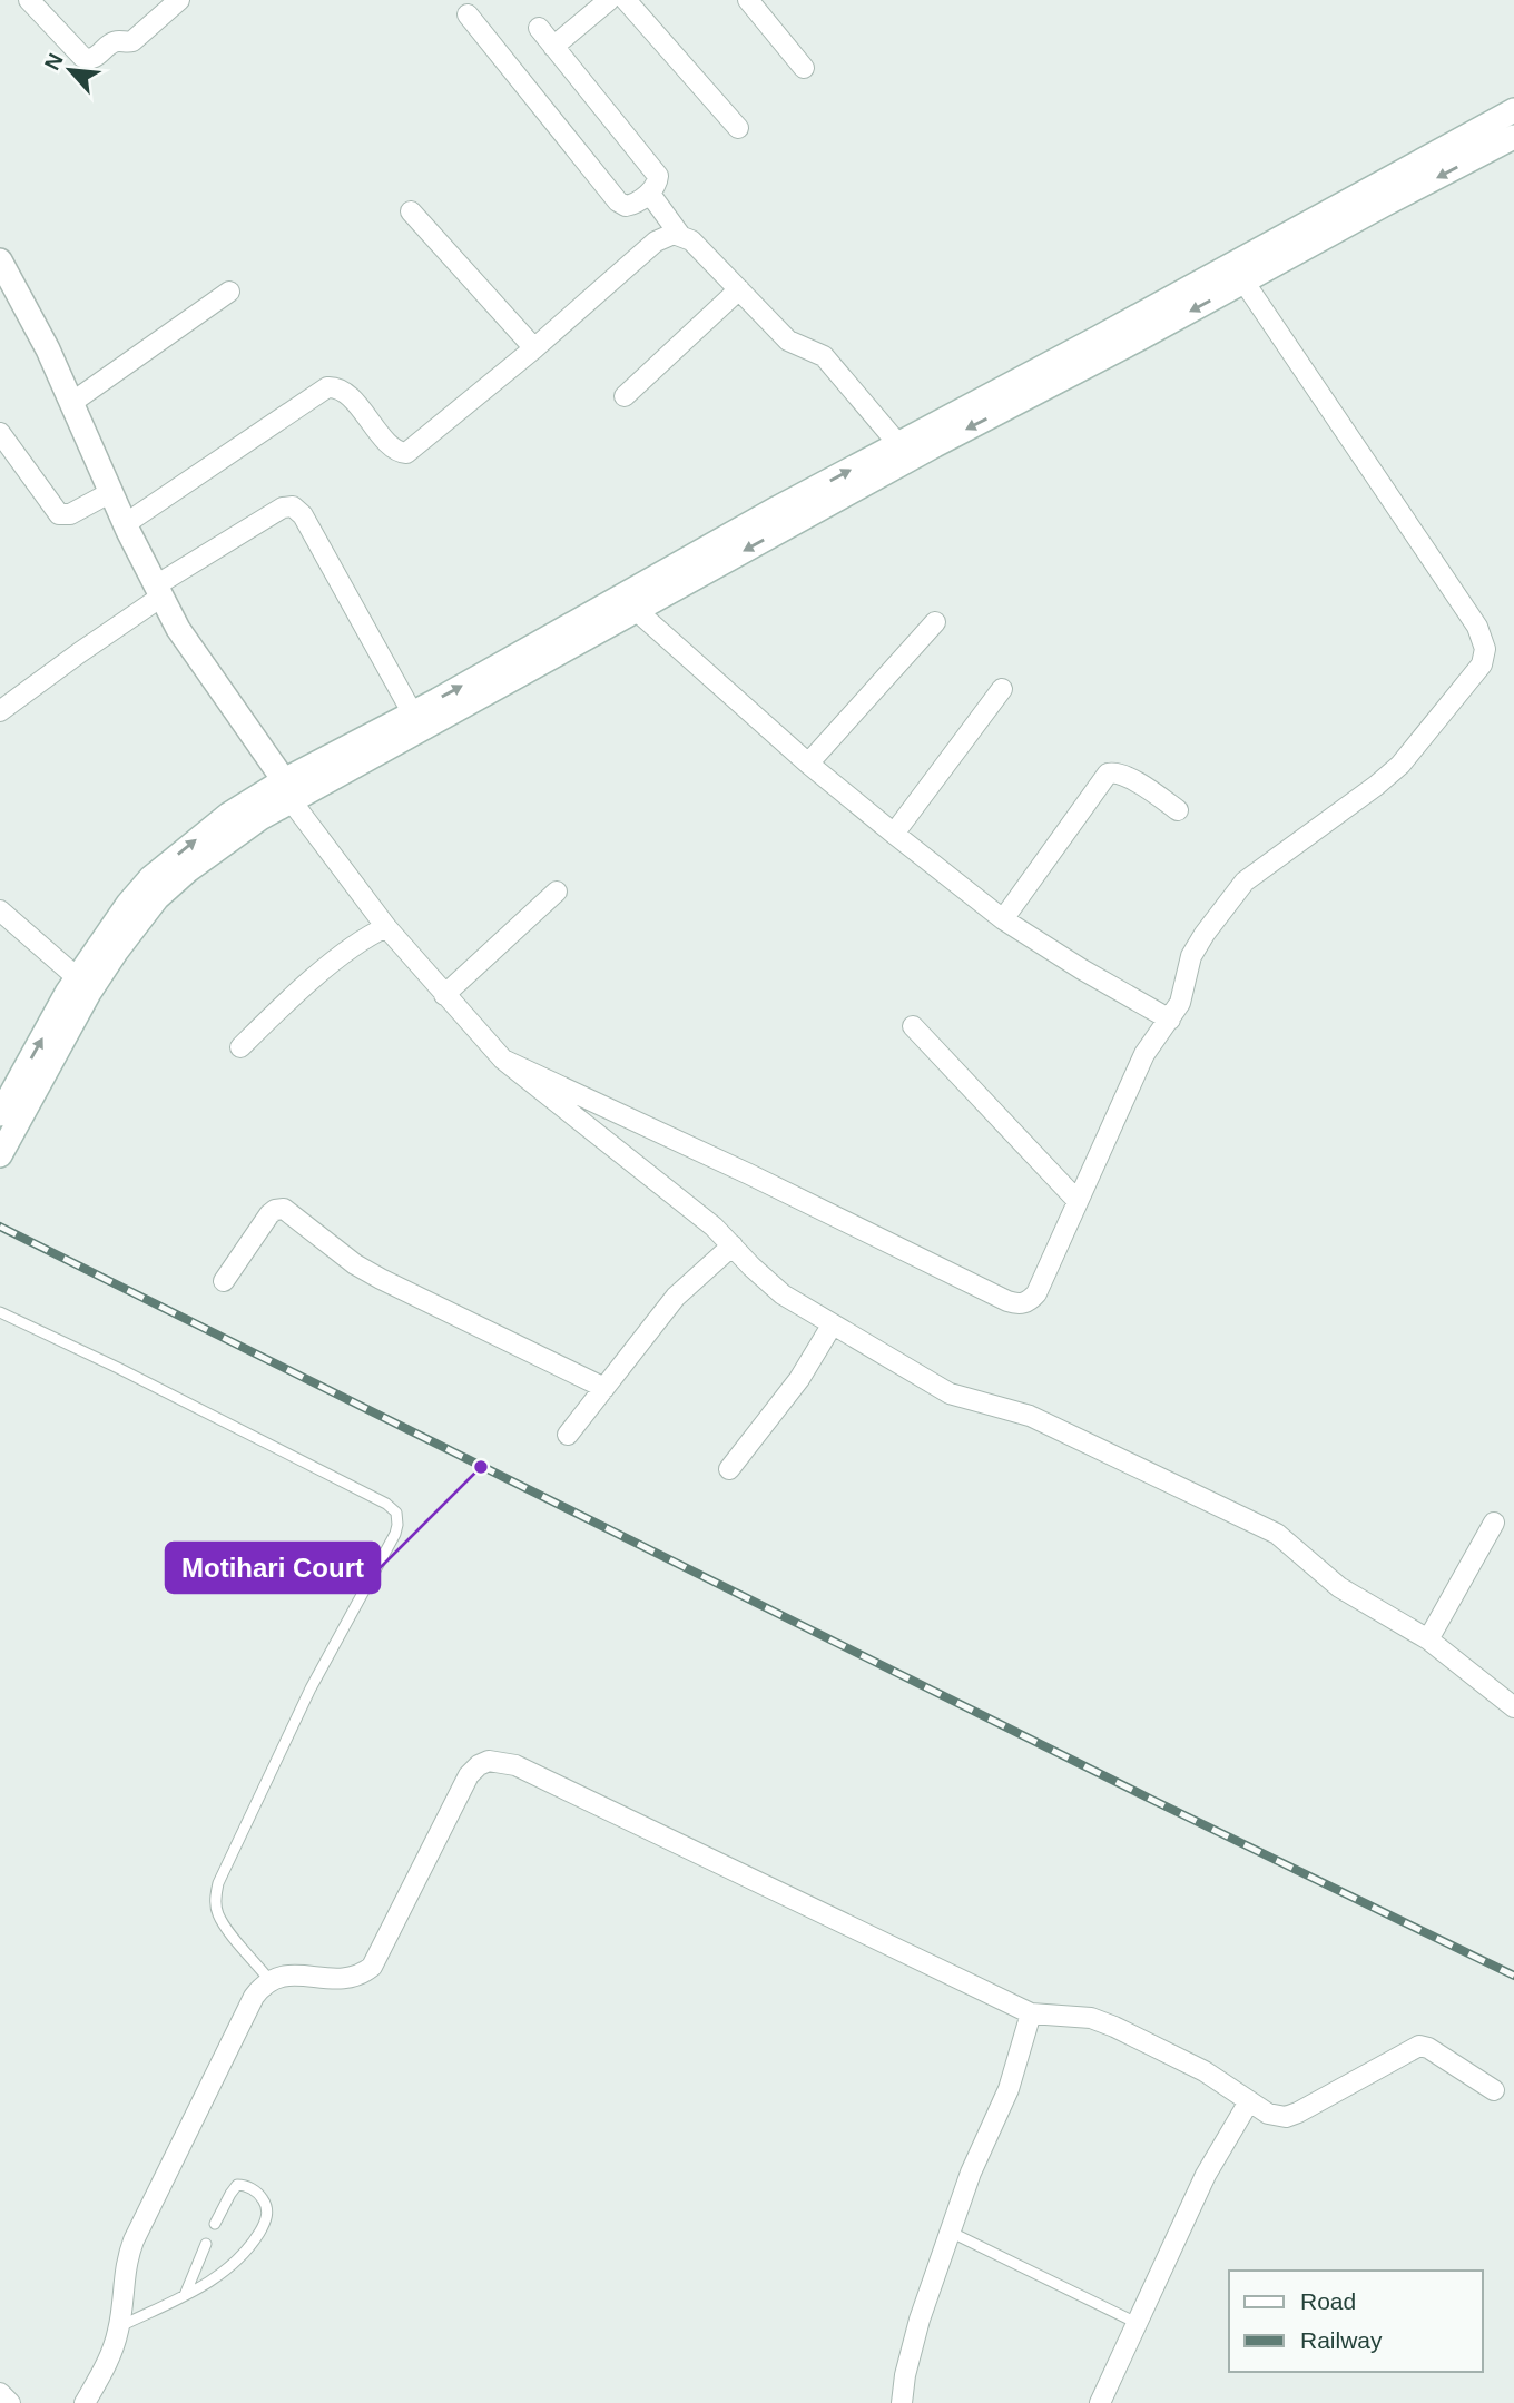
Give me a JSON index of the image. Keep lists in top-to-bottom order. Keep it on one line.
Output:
{"places":["Motihari Court"],"legend":["Road","Railway"],"north":"top left"}
